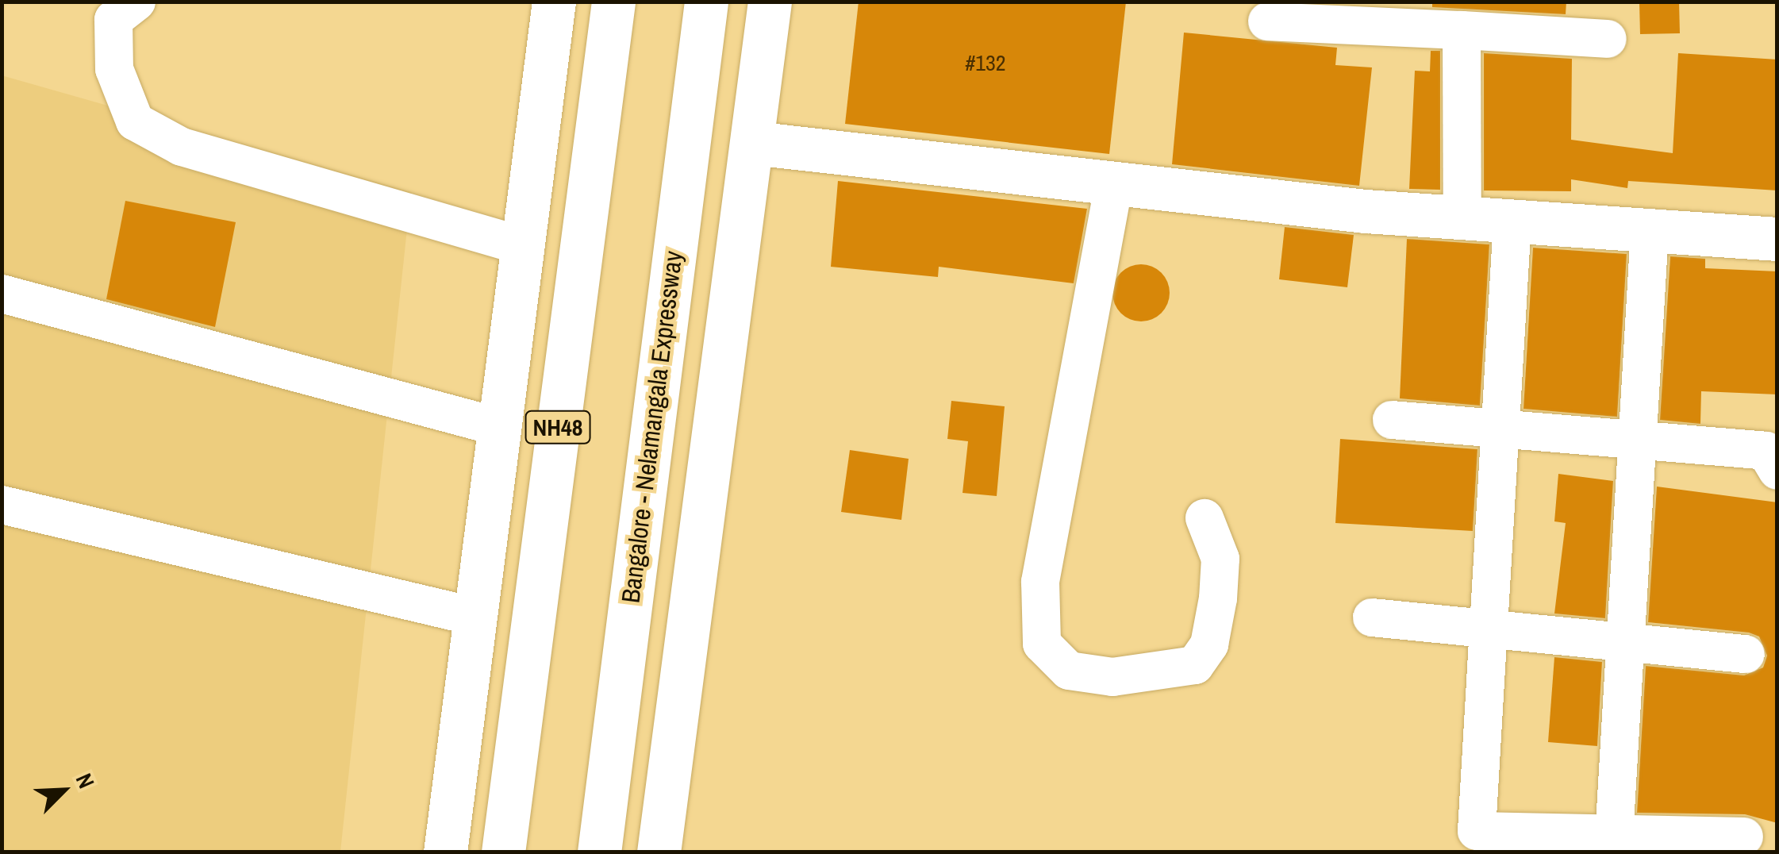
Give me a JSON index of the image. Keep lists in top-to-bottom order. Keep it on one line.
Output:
{"streets":{"main road":["NH48","Bangalore - Nelamangala Expressway"]},"house_numbers":["#132"],"north":"top right"}
